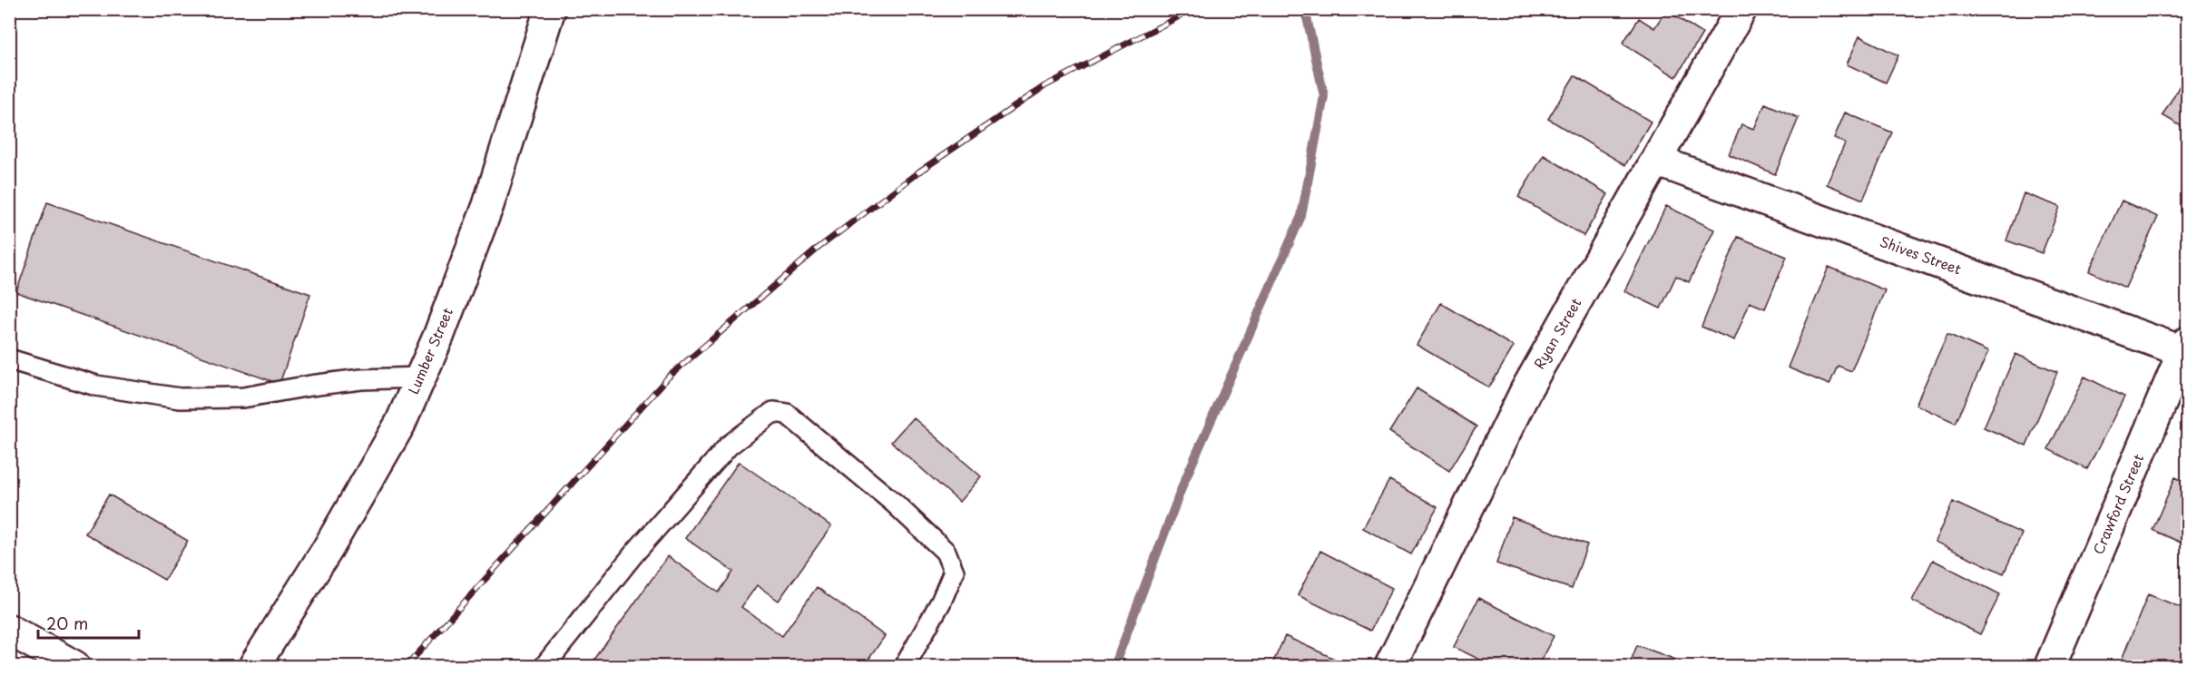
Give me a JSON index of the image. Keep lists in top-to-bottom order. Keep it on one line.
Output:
{"streets":{"street":["Shives Street","Ryan Street","Lumber Street","Crawford Street"]},"crossings":[["Shives Street","Ryan Street"],["Shives Street","Crawford Street"]],"scale_bar":"20 m"}
